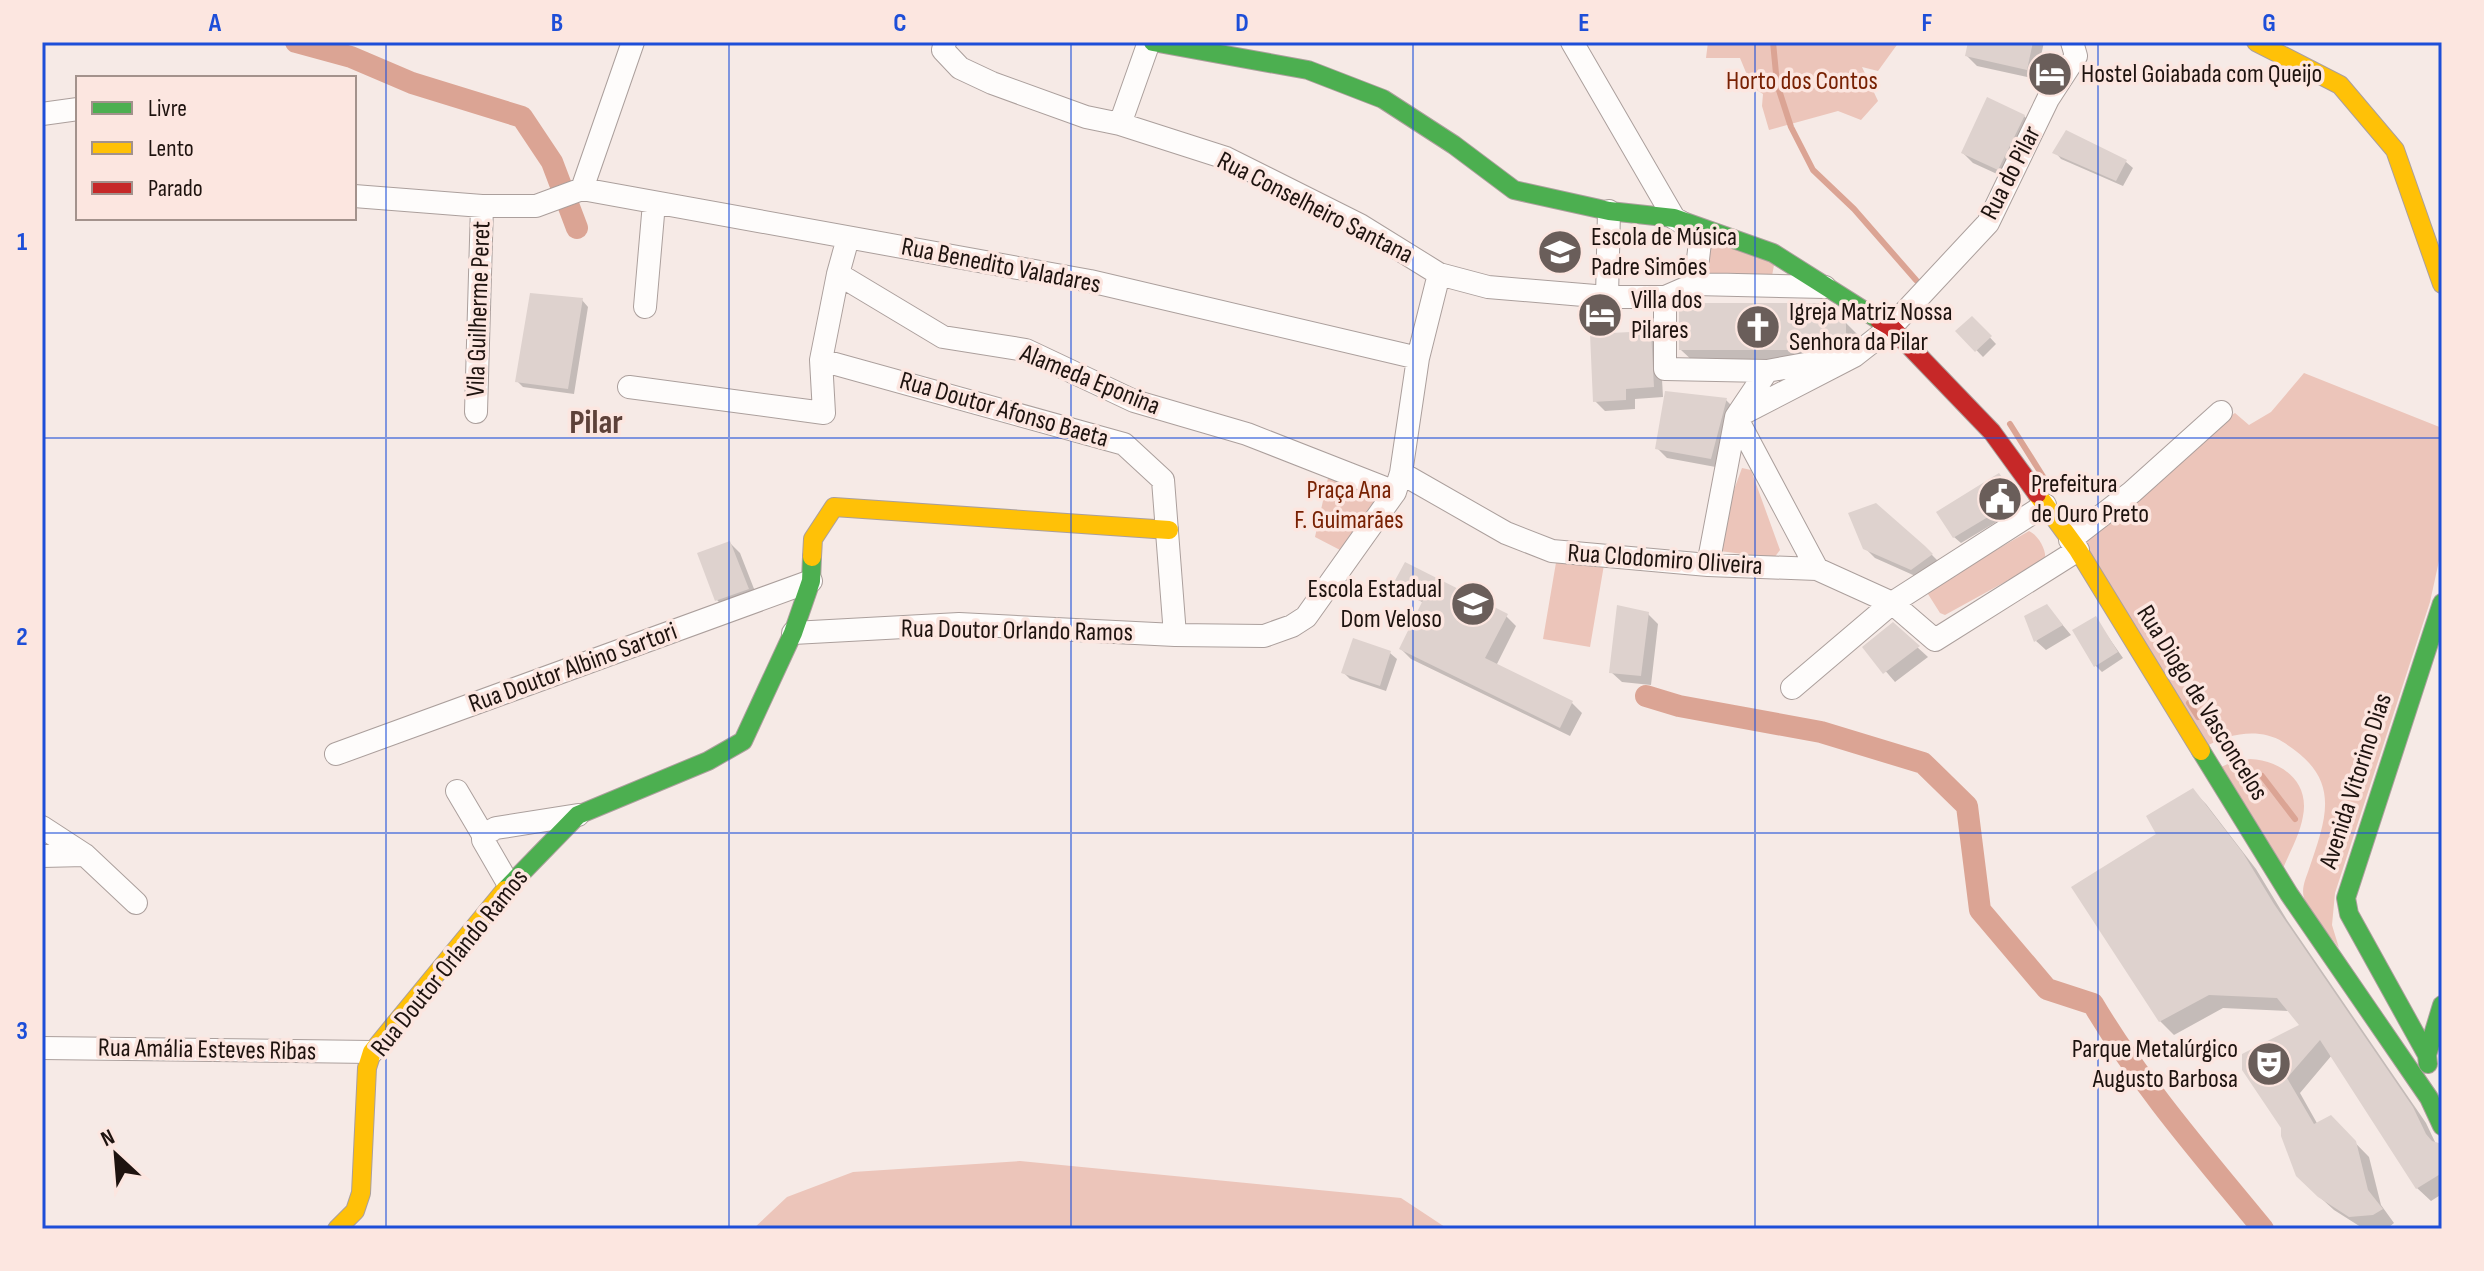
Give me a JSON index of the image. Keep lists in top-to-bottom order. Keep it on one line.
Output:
{"streets":{"street":["Rua do Pilar","Rua Conselheiro Santana","Rua Benedito Valadares","Vila Guilherme Peret","Alameda Eponina","Rua Doutor Afonso Baeta","Rua Clodomiro Oliveira","Rua Doutor Orlando Ramos","Rua Doutor Albino Sartori","Rua Diogo de Vasconcelos","Avenida Vitorino Dias","Rua Amália Esteves Ribas"]},"crossings":[["Rua do Pilar","Rua Diogo de Vasconcelos"],["Alameda Eponina","Rua Clodomiro Oliveira"],["Alameda Eponina","Rua Doutor Orlando Ramos"],["Rua Doutor Afonso Baeta","Rua Doutor Orlando Ramos"],["Rua Clodomiro Oliveira","Rua Doutor Orlando Ramos"],["Rua Clodomiro Oliveira","Rua Diogo de Vasconcelos"],["Rua Doutor Orlando Ramos","Rua Amália Esteves Ribas"]],"districts":["Pilar"],"parks":["Horto dos Contos","Praça Ana F. Guimarães"],"places":{"hotel":["Hostel Goiabada com Queijo","Villa dos Pilares"],"school or university":["Escola de Música Padre Simões","Escola Estadual Dom Veloso"],"church":["Igreja Matriz Nossa Senhora da Pilar"],"public building":["Prefeitura de Ouro Preto"],"theatre":["Parque Metalúrgico Augusto Barbosa"]},"legend":["Livre","Lento","Parado"],"north":"top left","grid":{"columns":["A","B","C","D","E","F","G"],"rows":["1","2","3"]}}
